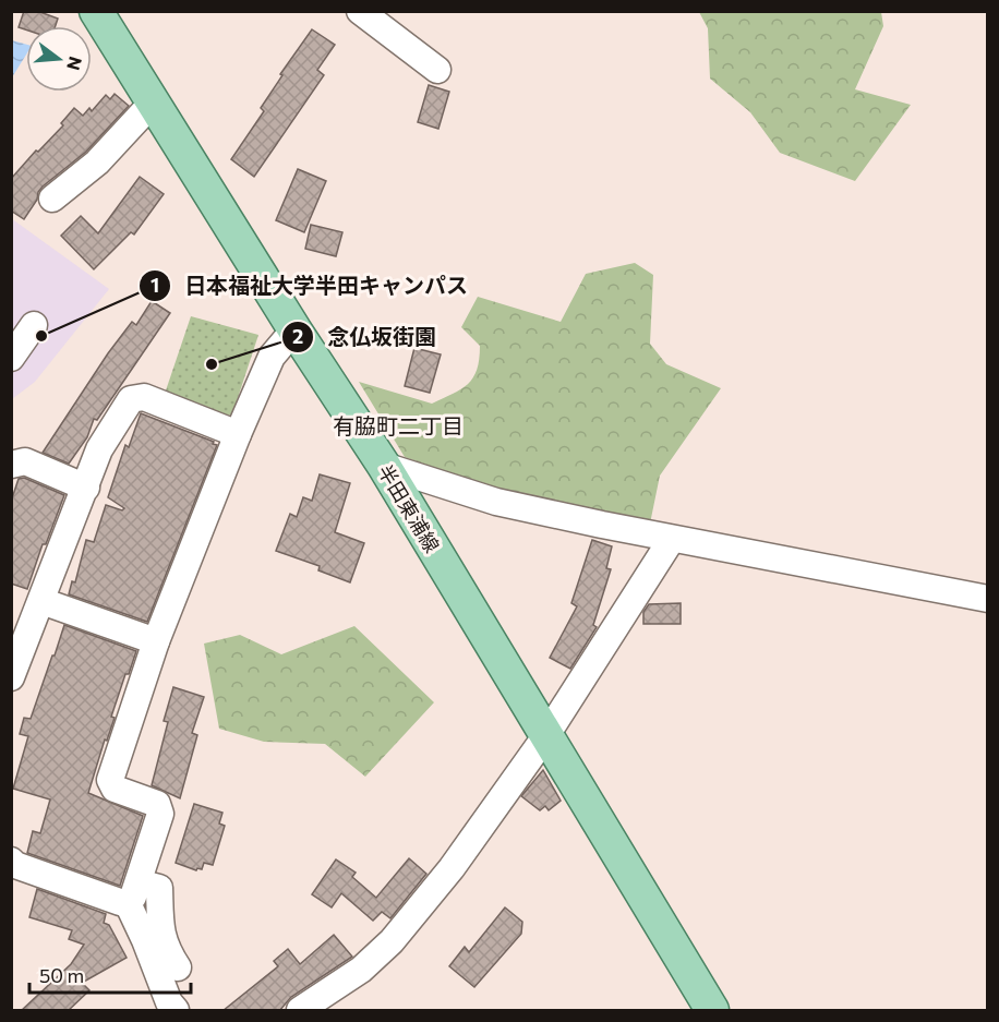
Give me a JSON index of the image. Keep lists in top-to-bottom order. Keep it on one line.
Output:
{"streets":{"main road":["半田東浦線"]},"districts":["有脇町二丁目"],"places":["日本福祉大学半田キャンパス","念仏坂街園"],"scale_bar":"50 m","north":"right"}
